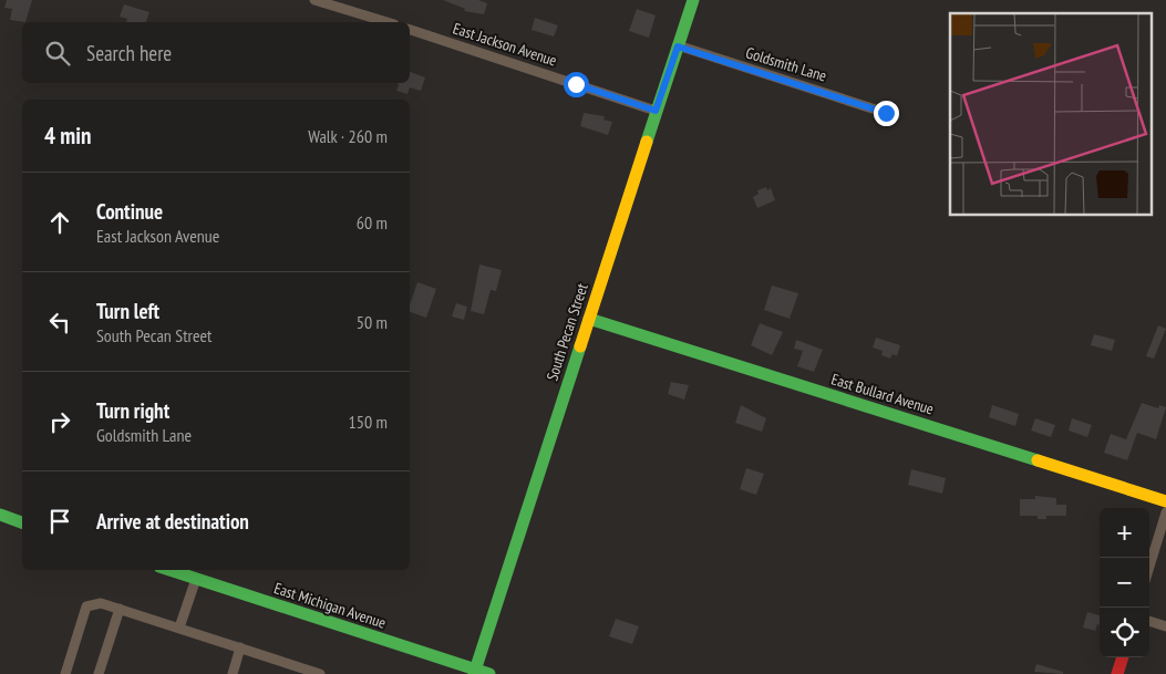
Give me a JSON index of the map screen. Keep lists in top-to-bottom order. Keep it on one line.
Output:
{"streets":{"street":["East Jackson Avenue","Goldsmith Lane","South Pecan Street","East Bullard Avenue","East Michigan Avenue"]},"crossings":[["East Jackson Avenue","South Pecan Street"],["Goldsmith Lane","South Pecan Street"],["South Pecan Street","East Bullard Avenue"],["South Pecan Street","East Michigan Avenue"]],"page":{"search":"Search here","heading":["4 min","Walk · 260 m"],"list":[["Continue","East Jackson Avenue","60 m"],["Turn left","South Pecan Street","50 m"],["Turn right","Goldsmith Lane","150 m"],"Arrive at destination"],"map_buttons":["+","−"]}}
